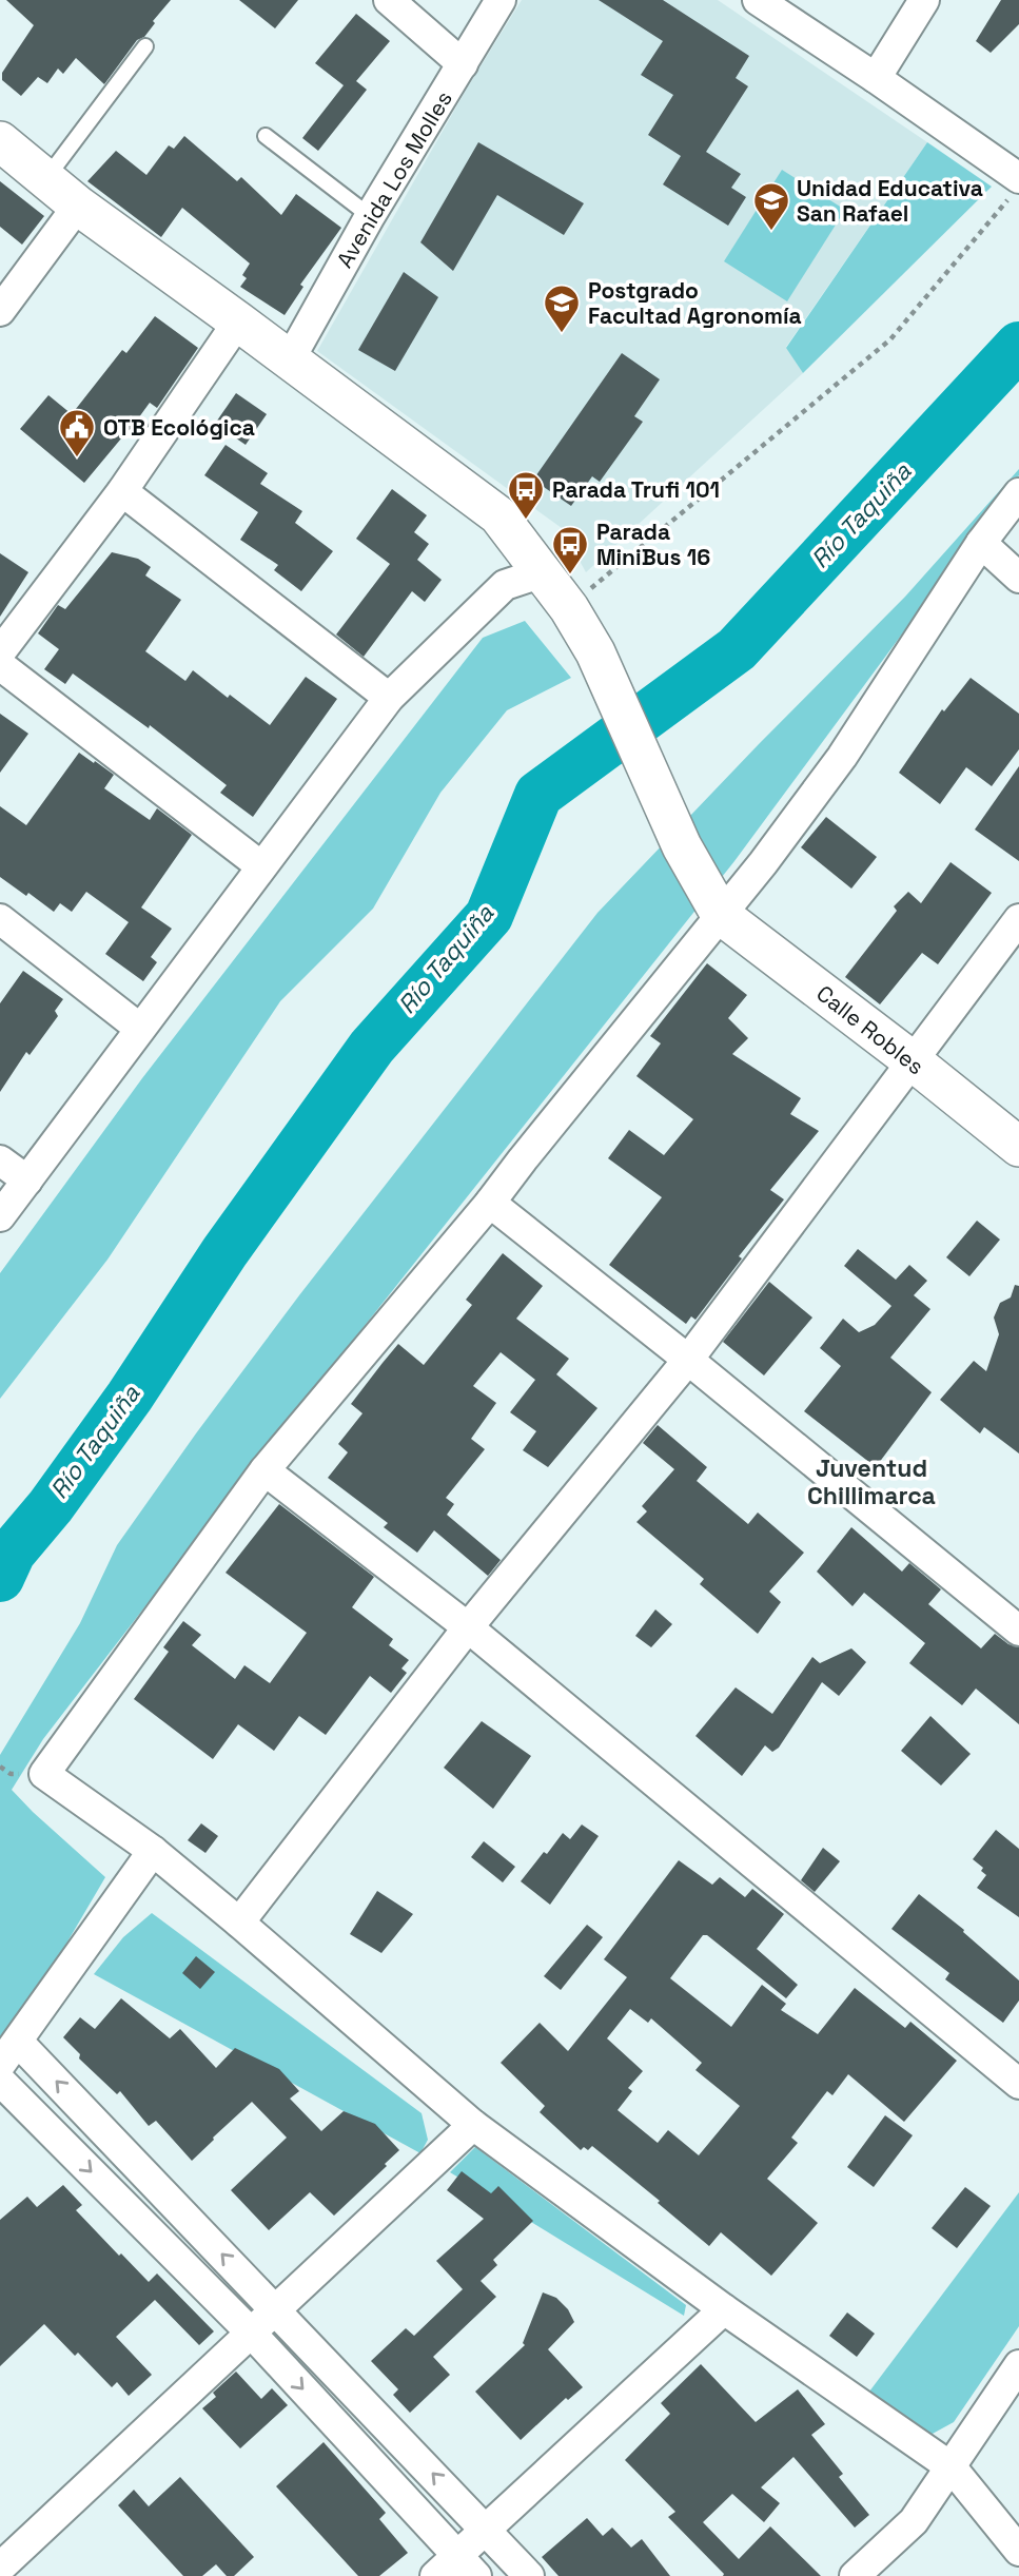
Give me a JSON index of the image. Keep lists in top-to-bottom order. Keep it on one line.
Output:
{"streets":{"street":["Avenida Los Molles","Calle Robles"]},"districts":["Juventud Chillimarca"],"water":["Río Taquiña"],"places":{"school or university":["Unidad Educativa San Rafael","Postgrado Facultad Agronomía"],"public building":["OTB Ecológica"],"bus stop":["Parada Trufi 101","Parada MiniBus 16"]}}
